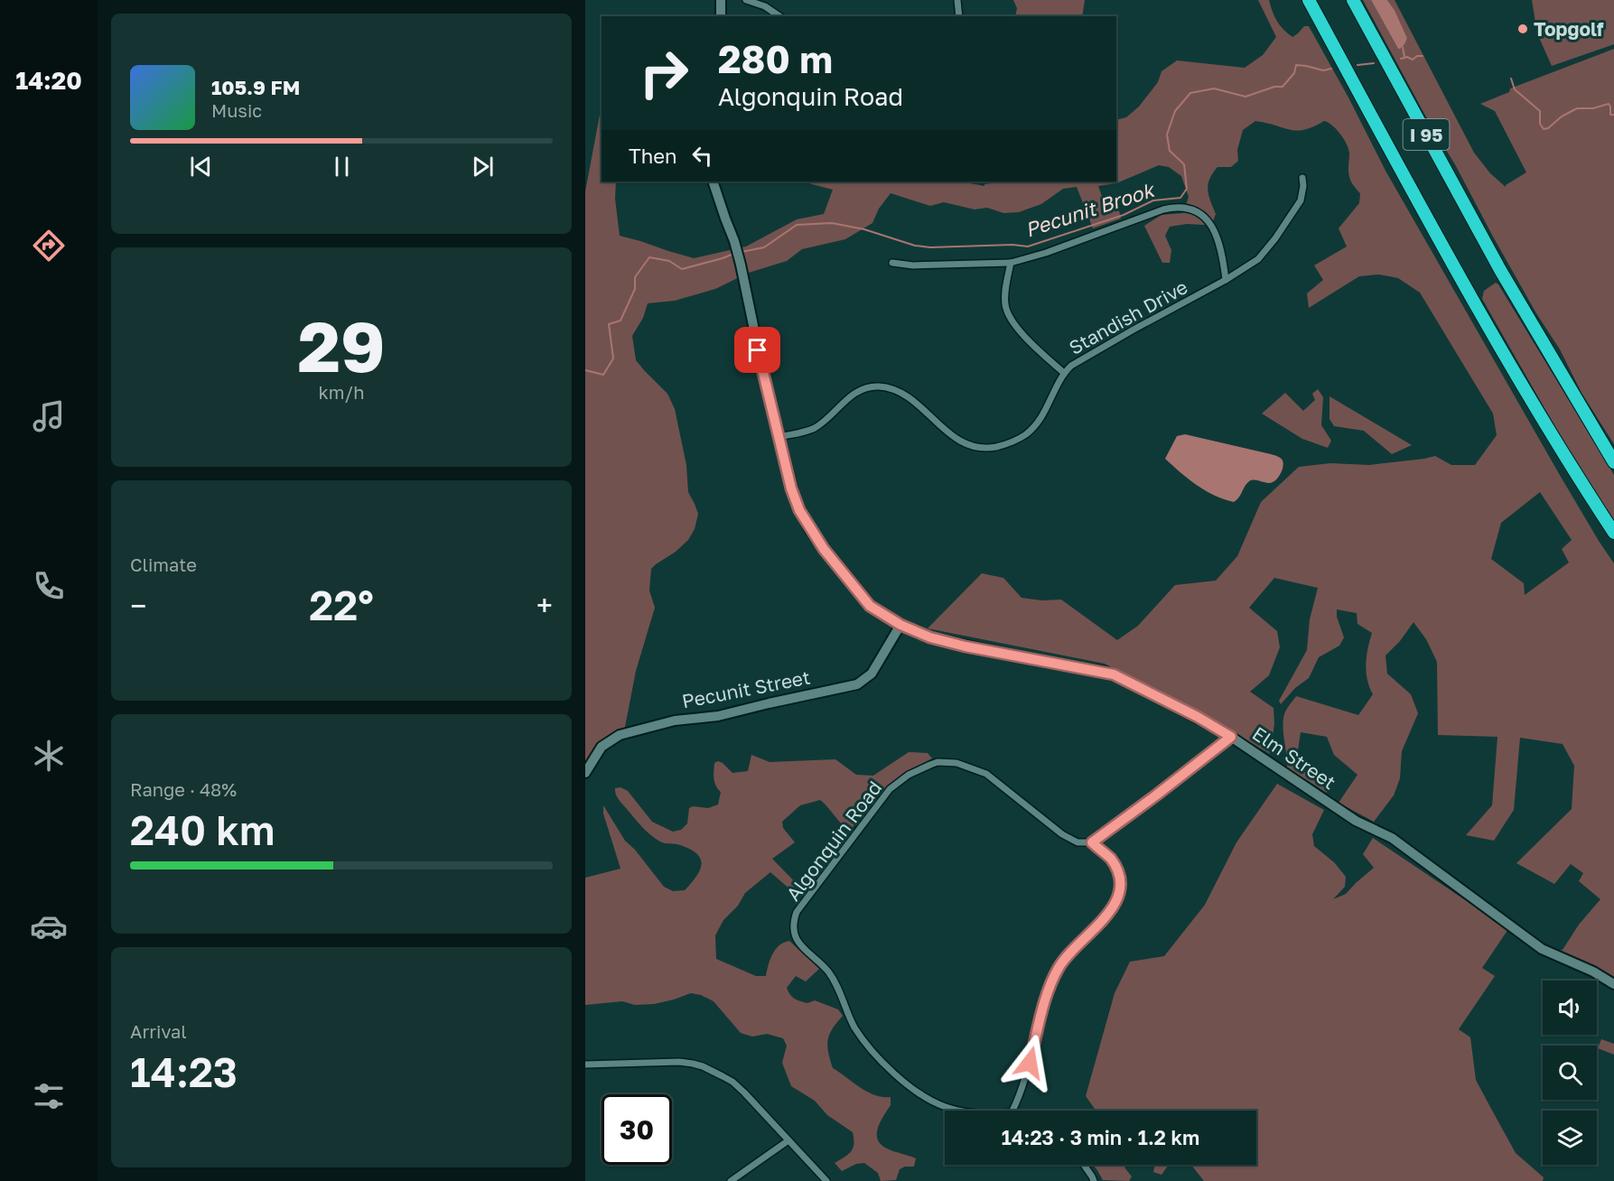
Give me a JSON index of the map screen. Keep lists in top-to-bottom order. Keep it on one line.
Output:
{"streets":{"highway":["I 95"],"street":["Standish Drive","Pecunit Street","Elm Street","Algonquin Road"]},"crossings":[["Standish Drive","Elm Street"],["Pecunit Street","Elm Street"]],"water":["Pecunit Brook"],"places":["Topgolf"],"page":{"tabs":"14:20","turn":["280 m","Algonquin Road"],"song":["105.9 FM","Music"],"then":"Then","tile":[["29","km/h"],"Climate",["Range · 48%","240 km"],["Arrival","14:23"]],"heat":["−","22°","+"],"limit":"30","trip":"14:23 · 3 min · 1.2 km"}}
